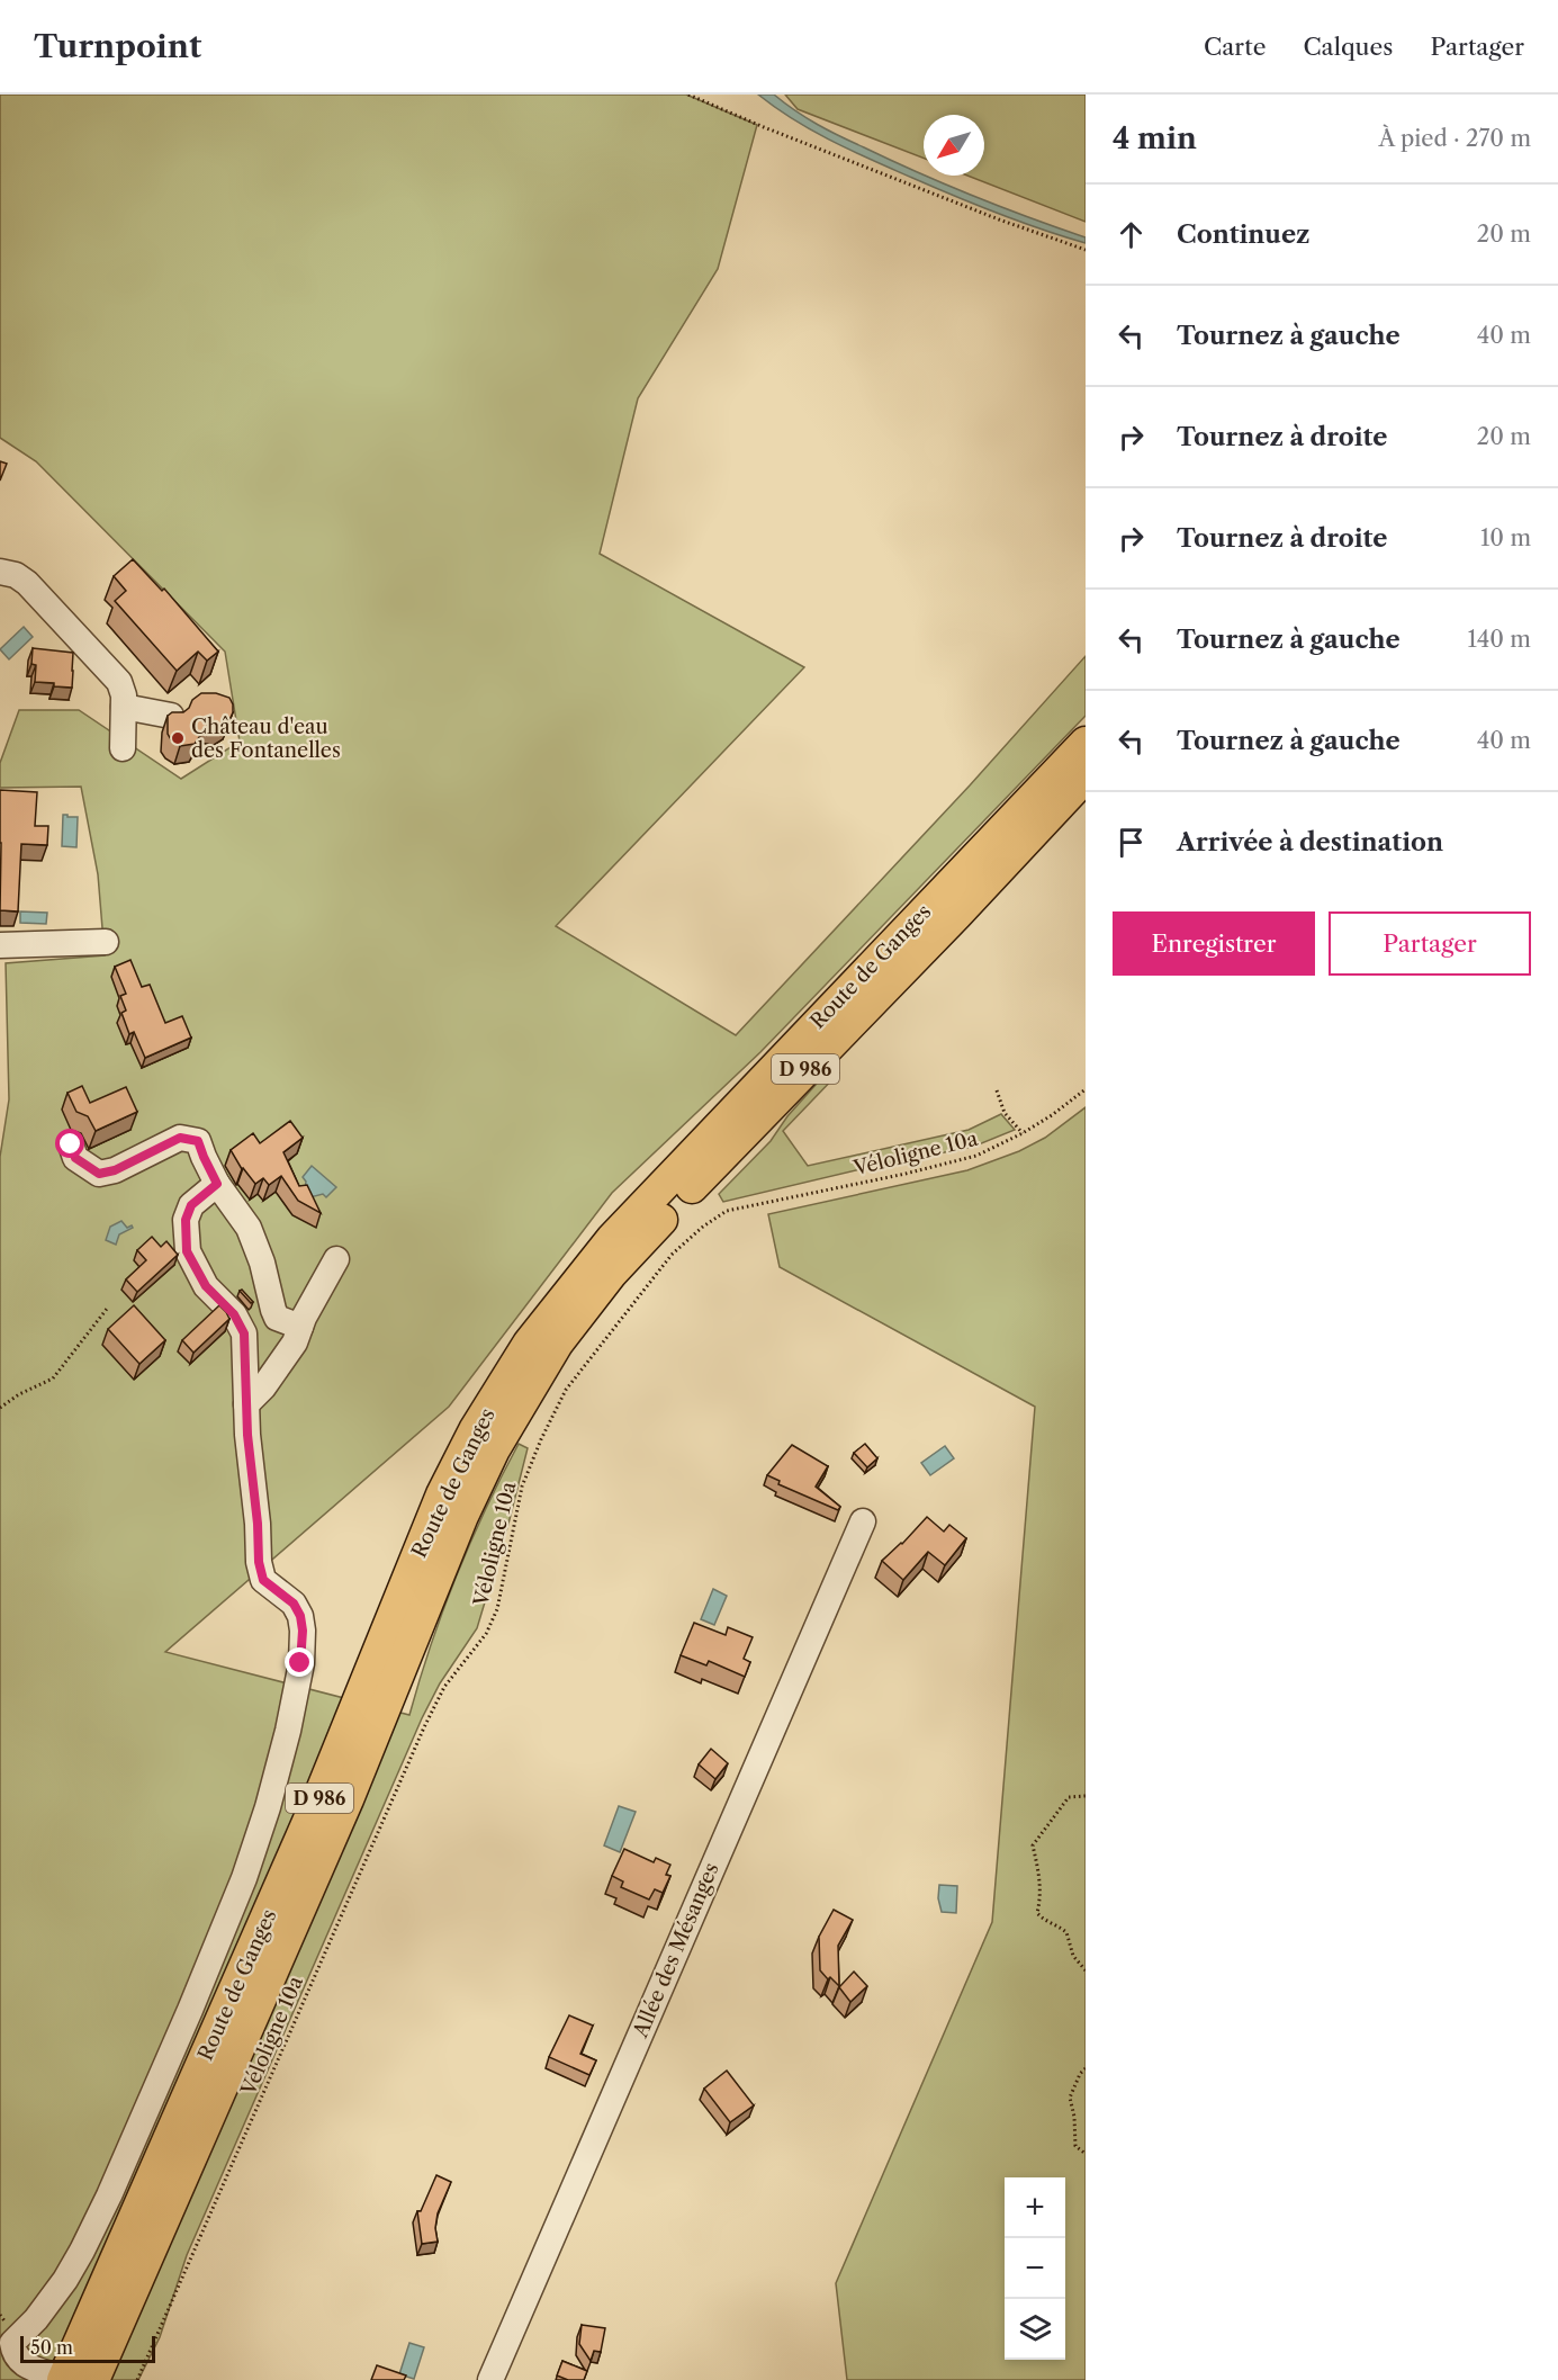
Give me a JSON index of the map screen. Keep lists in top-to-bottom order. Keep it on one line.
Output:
{"streets":{"main road":["Route de Ganges","D 986"],"street":["Allée des Mésanges"],"path":["Véloligne 10a"]},"places":["Château d'eau des Fontanelles"],"scale_bar":"50 m","north":"bottom left","page":{"header":"Turnpoint","nav":["Carte","Calques","Partager"],"heading":["4 min","À pied · 270 m"],"list":[["Continuez","20 m"],["Tournez à gauche","40 m"],["Tournez à droite","20 m"],["Tournez à droite","10 m"],["Tournez à gauche","140 m"],["Tournez à gauche","40 m"],"Arrivée à destination"],"buttons":["Enregistrer","Partager"],"map_buttons":["+","−"],"scale":"50 m"}}
